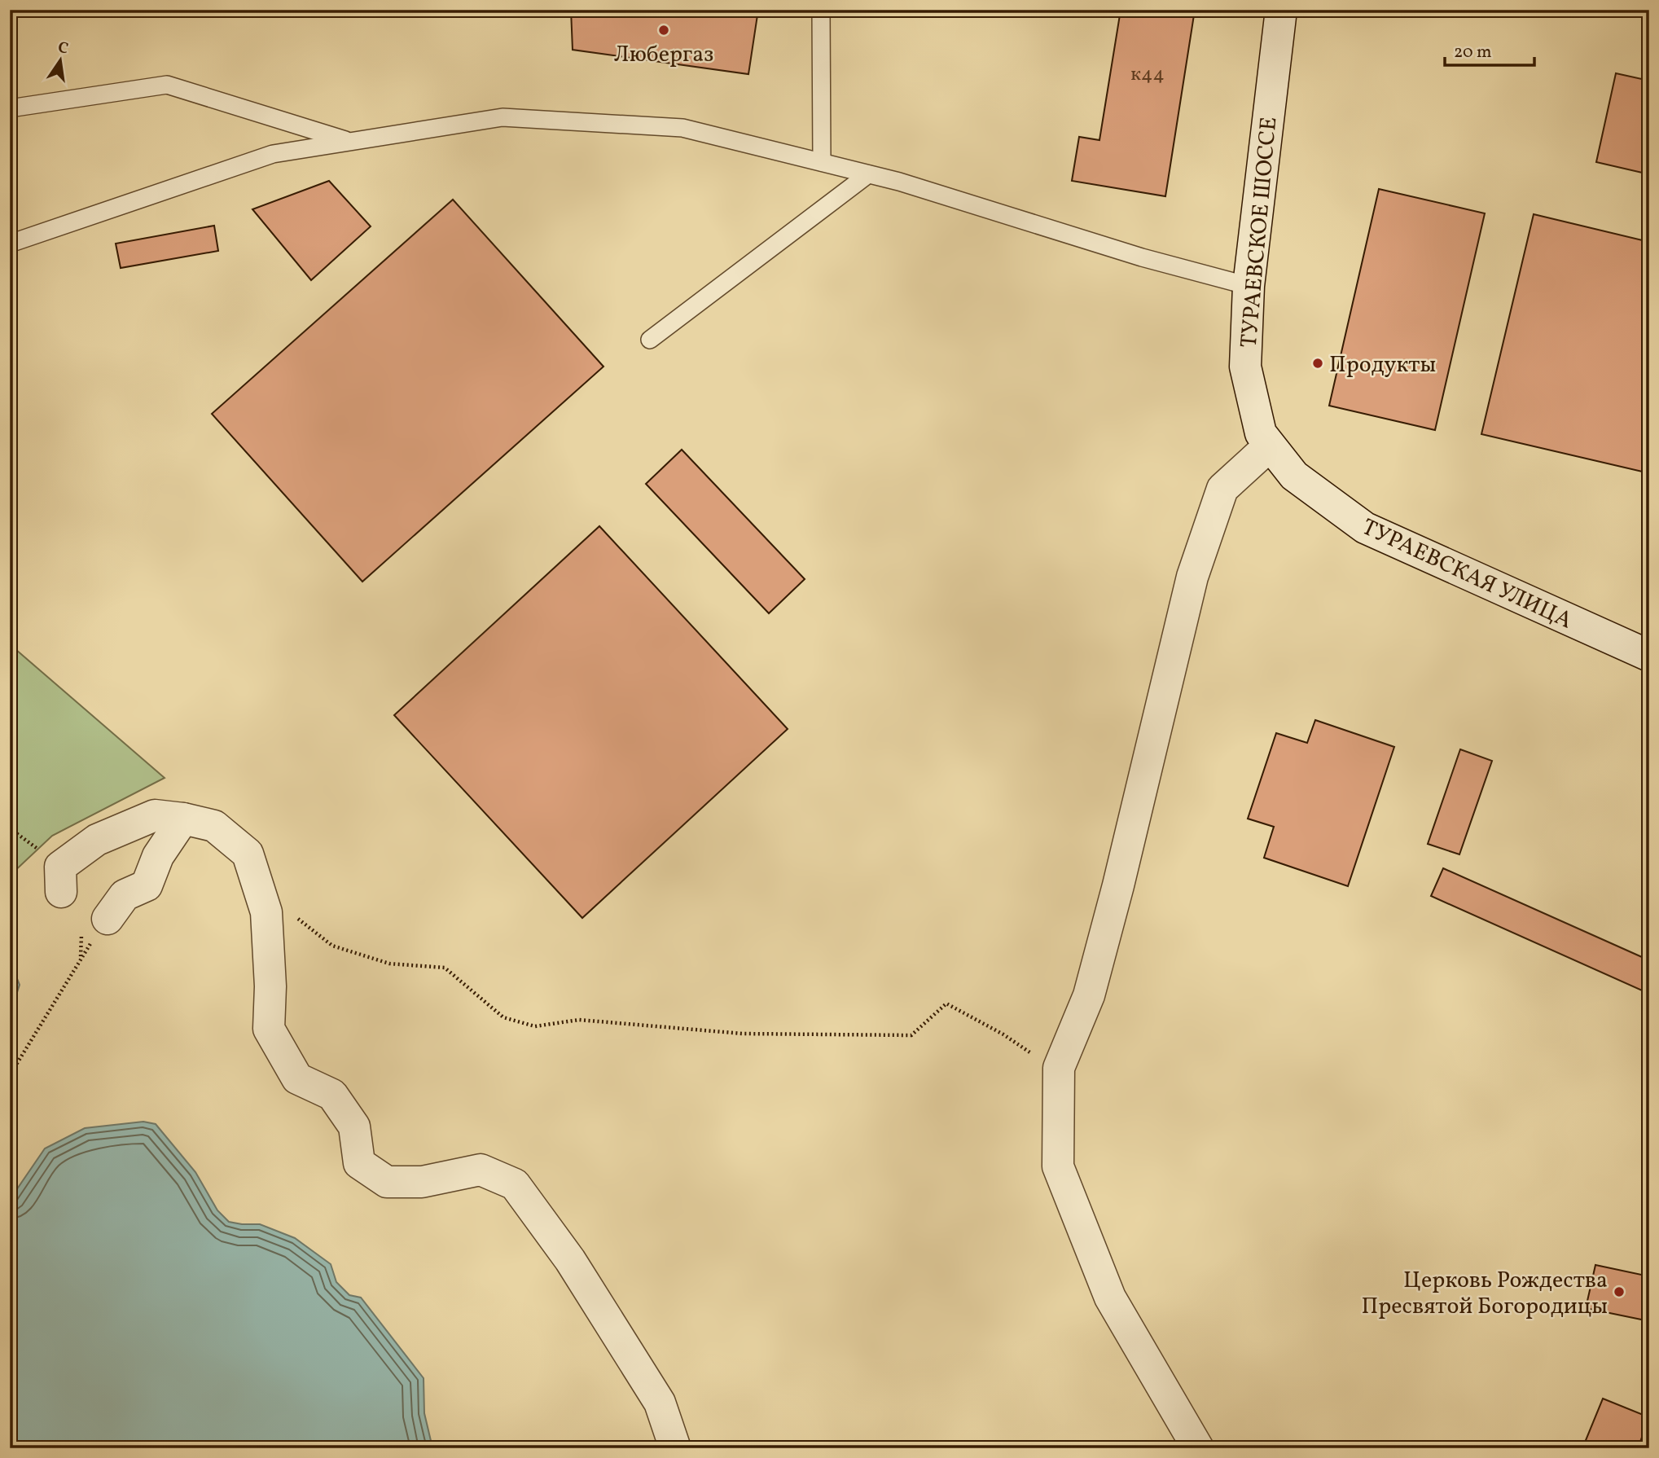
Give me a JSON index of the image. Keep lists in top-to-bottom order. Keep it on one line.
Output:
{"streets":{"street":["ТУРАЕВСКОЕ ШОССЕ","ТУРАЕВСКАЯ УЛИЦА"]},"crossings":[["ТУРАЕВСКОЕ ШОССЕ","ТУРАЕВСКАЯ УЛИЦА"]],"places":["Любергаз","Продукты","Церковь Рождества Пресвятой Богородицы"],"house_numbers":["к44"],"scale_bar":"20 m","north":"top"}
